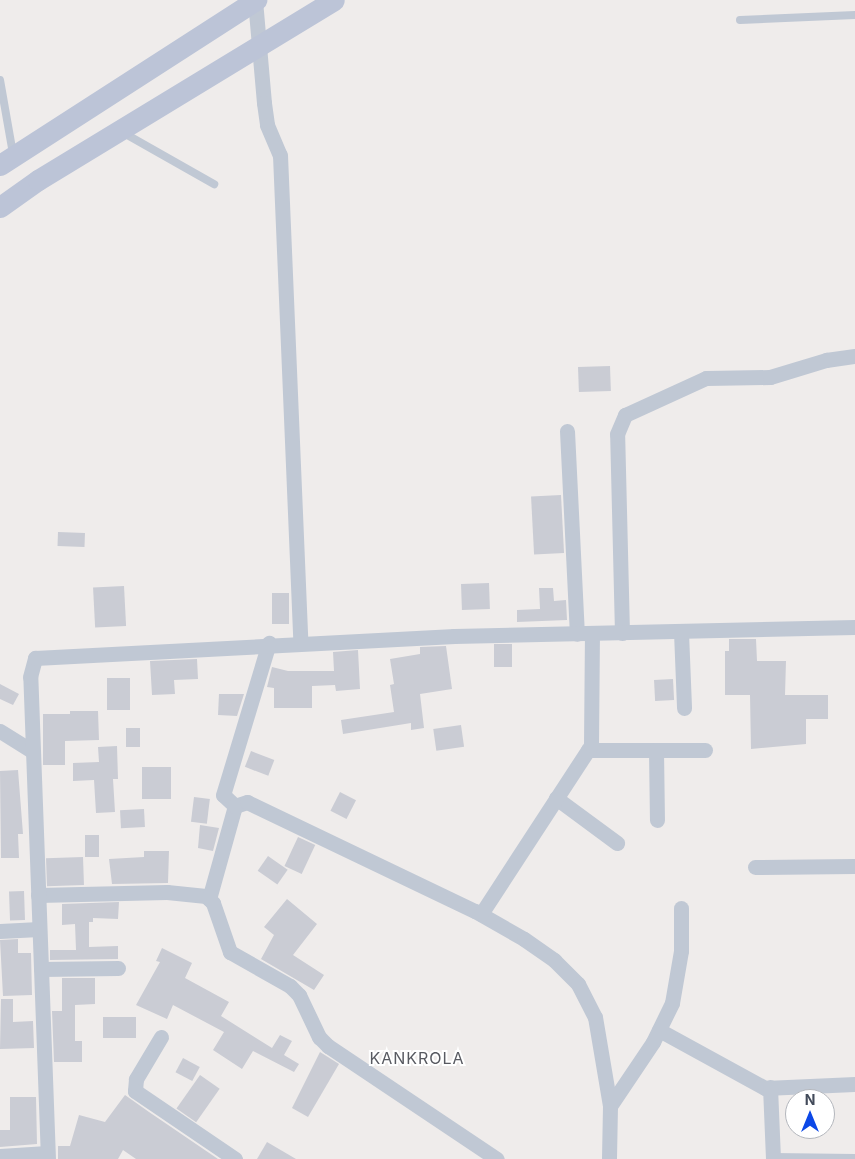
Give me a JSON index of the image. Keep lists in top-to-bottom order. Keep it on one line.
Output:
{"districts":["KANKROLA"],"north":"top"}
